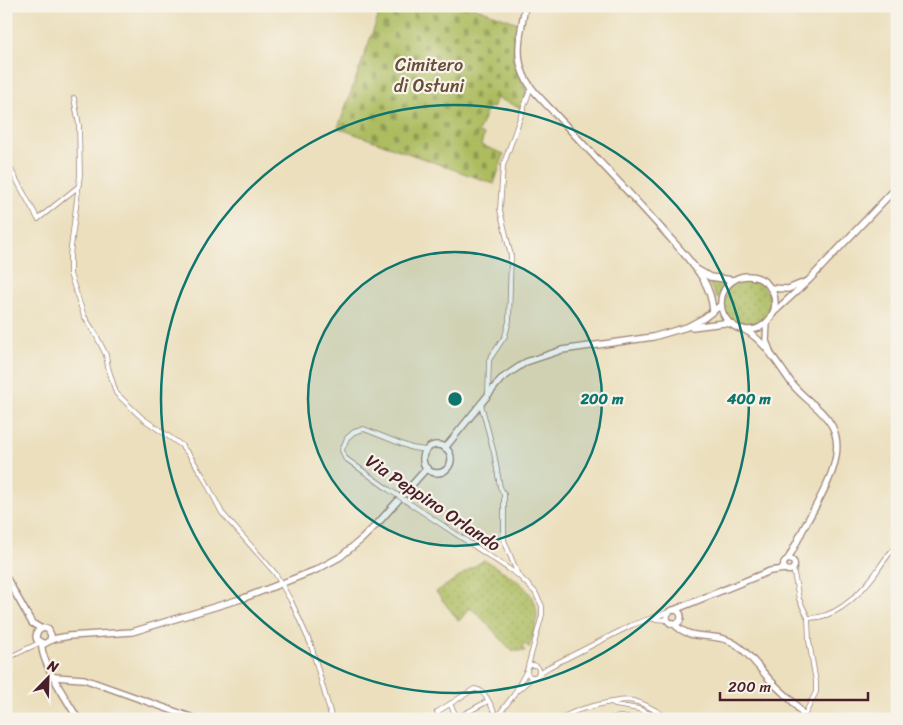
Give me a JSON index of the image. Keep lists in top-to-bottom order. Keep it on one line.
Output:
{"streets":{"street":["Via Peppino Orlando"]},"parks":["Cimitero di Ostuni"],"scale_bar":"200 m","north":"top right","rings":["200 m","400 m"]}
